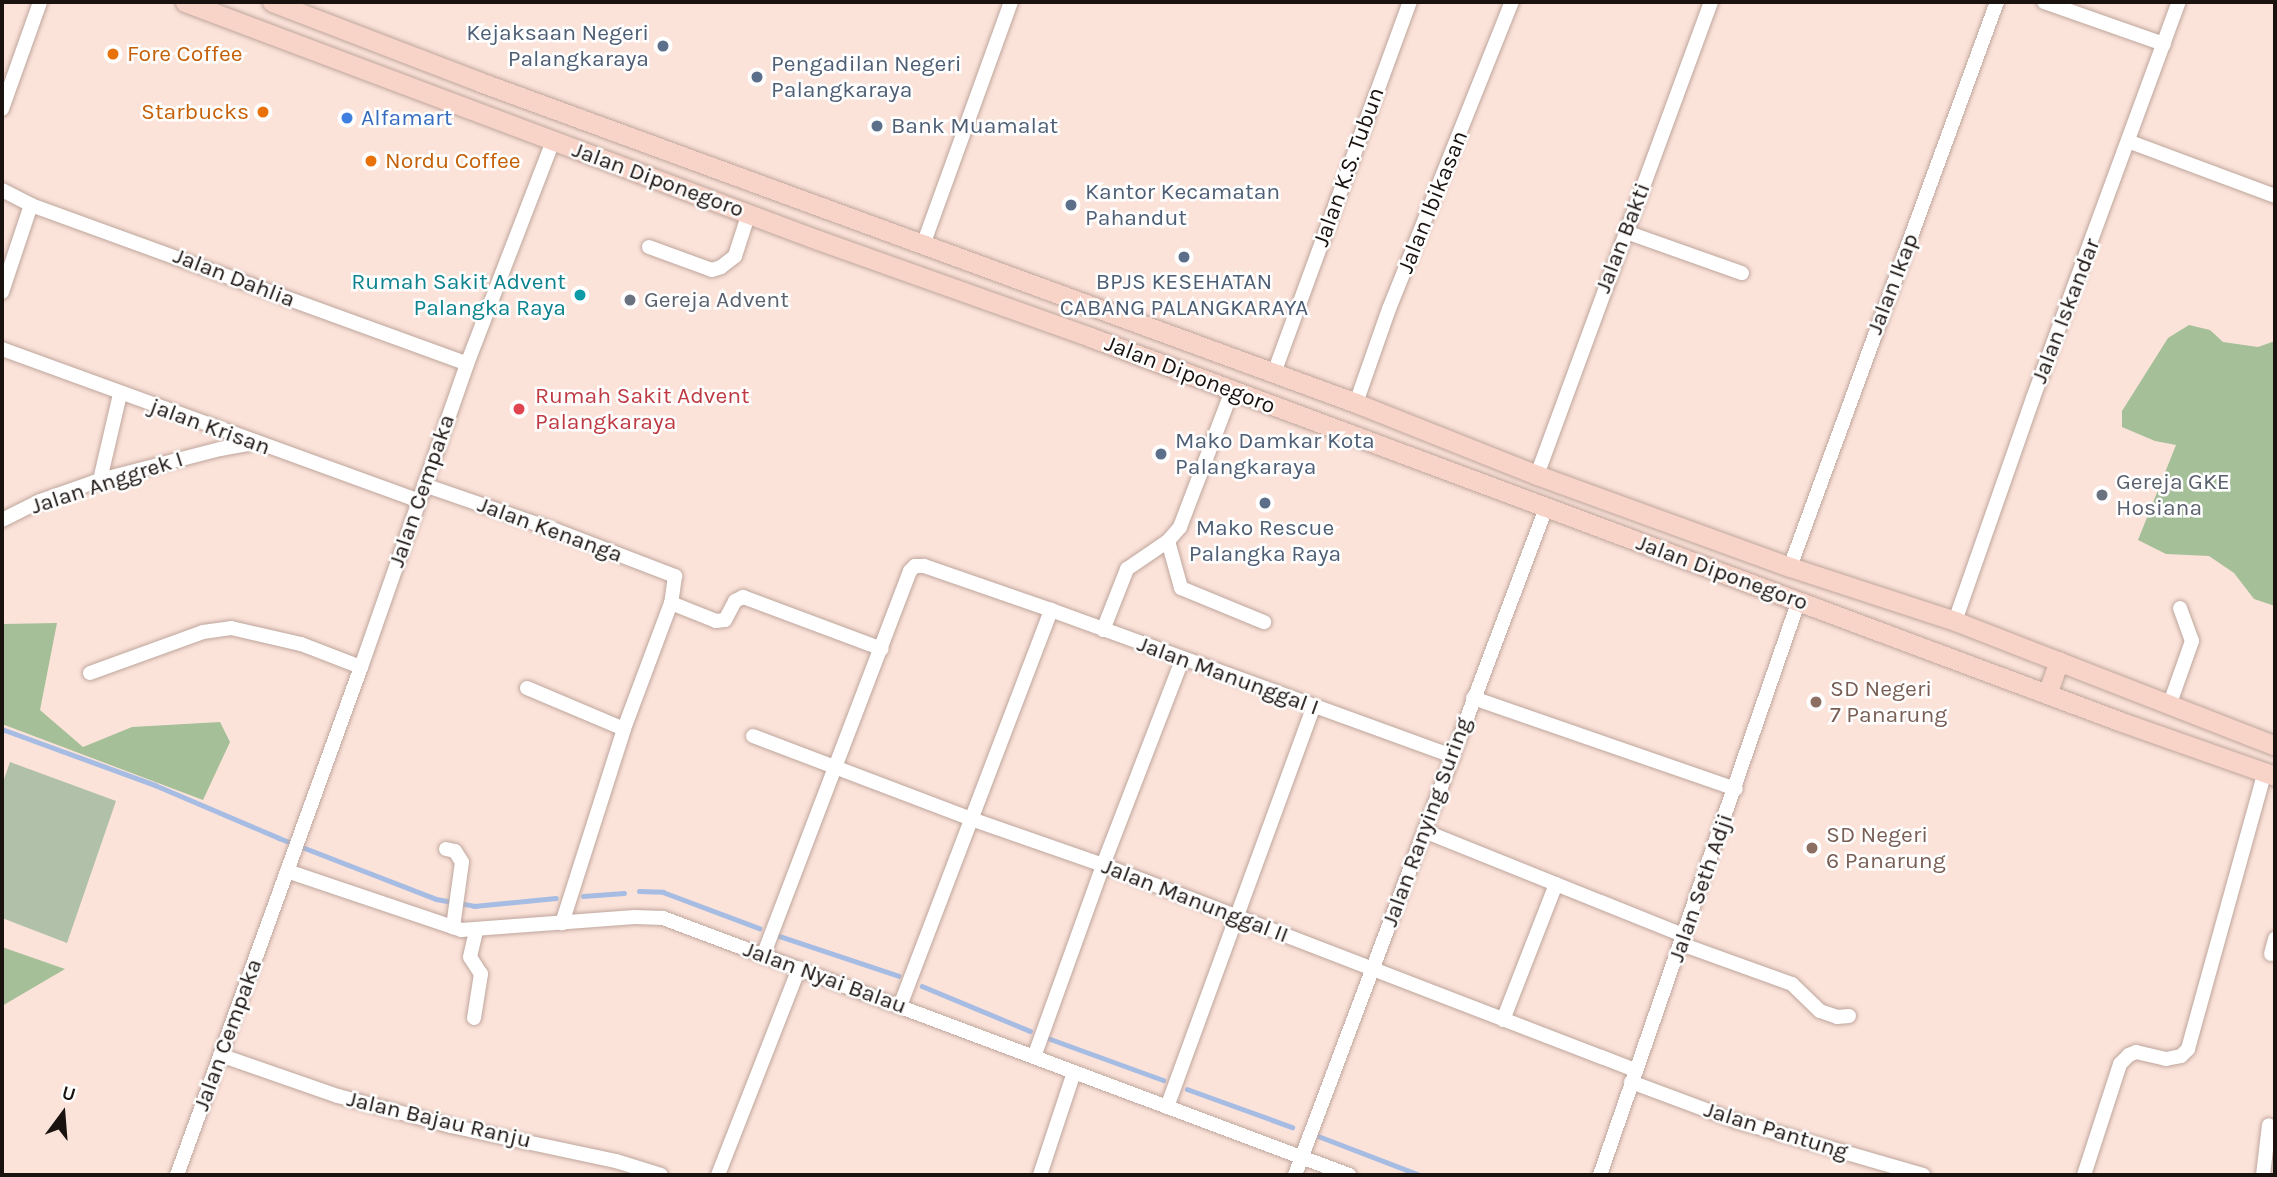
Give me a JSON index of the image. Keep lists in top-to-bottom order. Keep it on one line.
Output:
{"streets":{"main road":["Jalan Diponegoro"],"street":["Jalan K.S. Tubun","Jalan Ibikasan","Jalan Bakti","Jalan Dahlia","Jalan Ikap","Jalan Iskandar","jalan Krisan","Jalan Anggrek I","Jalan Cempaka","Jalan Kenanga","Jalan Manunggal I","Jalan Ranying Suring","Jalan Seth Adji","Jalan Manunggal II","Jalan Nyai Balau","Jalan Bajau Ranju","Jalan Pantung"]},"crossings":[["Jalan K.S. Tubun","Jalan Diponegoro"],["Jalan Diponegoro","Jalan Ibikasan"],["Jalan Diponegoro","Jalan Bakti"],["Jalan Diponegoro","Jalan Ikap"],["Jalan Diponegoro","Jalan Iskandar"],["Jalan Diponegoro","Jalan Cempaka"],["Jalan Diponegoro","Jalan Ranying Suring"],["Jalan Diponegoro","Jalan Seth Adji"],["Jalan Dahlia","Jalan Cempaka"],["jalan Krisan","Jalan Anggrek I"],["jalan Krisan","Jalan Cempaka"],["Jalan Cempaka","Jalan Kenanga"],["Jalan Cempaka","Jalan Nyai Balau"],["Jalan Cempaka","Jalan Bajau Ranju"],["Jalan Manunggal I","Jalan Ranying Suring"],["Jalan Ranying Suring","Jalan Manunggal II"],["Jalan Ranying Suring","Jalan Nyai Balau"],["Jalan Seth Adji","Jalan Manunggal II"],["Jalan Seth Adji","Jalan Pantung"],["Jalan Manunggal II","Jalan Pantung"]],"places":["Kejaksaan Negeri Palangkaraya","Fore Coffee","Pengadilan Negeri Palangkaraya","Starbucks","Alfamart","Bank Muamalat","Nordu Coffee","Kantor Kecamatan Pahandut","BPJS KESEHATAN CABANG PALANGKARAYA","Rumah Sakit Advent Palangka Raya","Gereja Advent","Rumah Sakit Advent Palangkaraya","Mako Damkar Kota Palangkaraya","Gereja GKE Hosiana","Mako Rescue Palangka Raya","SD Negeri 7 Panarung","SD Negeri 6 Panarung"],"north":"top"}
